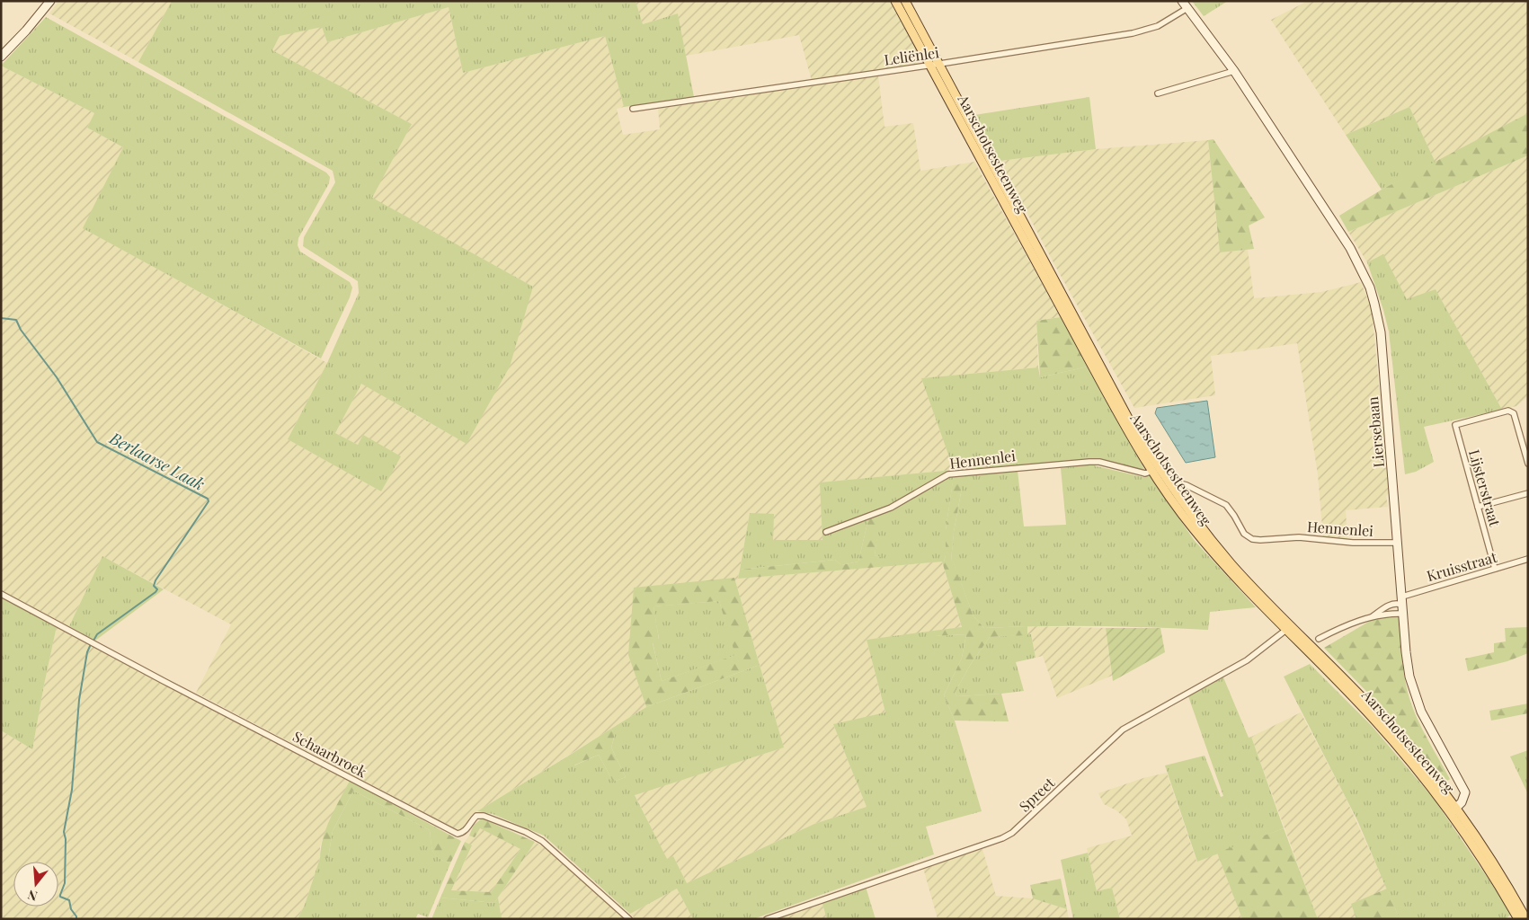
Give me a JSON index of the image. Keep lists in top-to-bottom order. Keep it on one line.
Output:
{"streets":{"main road":["Aarschotsesteenweg"],"street":["Leliënlei","Liersebaan","Hennenlei","Lijsterstraat","Kruisstraat","Schaarbroek","Spreet"]},"crossings":[["Leliënlei","Aarschotsesteenweg"],["Leliënlei","Liersebaan"],["Aarschotsesteenweg","Liersebaan"],["Aarschotsesteenweg","Hennenlei"],["Aarschotsesteenweg","Spreet"],["Liersebaan","Hennenlei"],["Liersebaan","Kruisstraat"],["Lijsterstraat","Kruisstraat"]],"water":["Berlaarse Laak"],"north":"bottom"}
